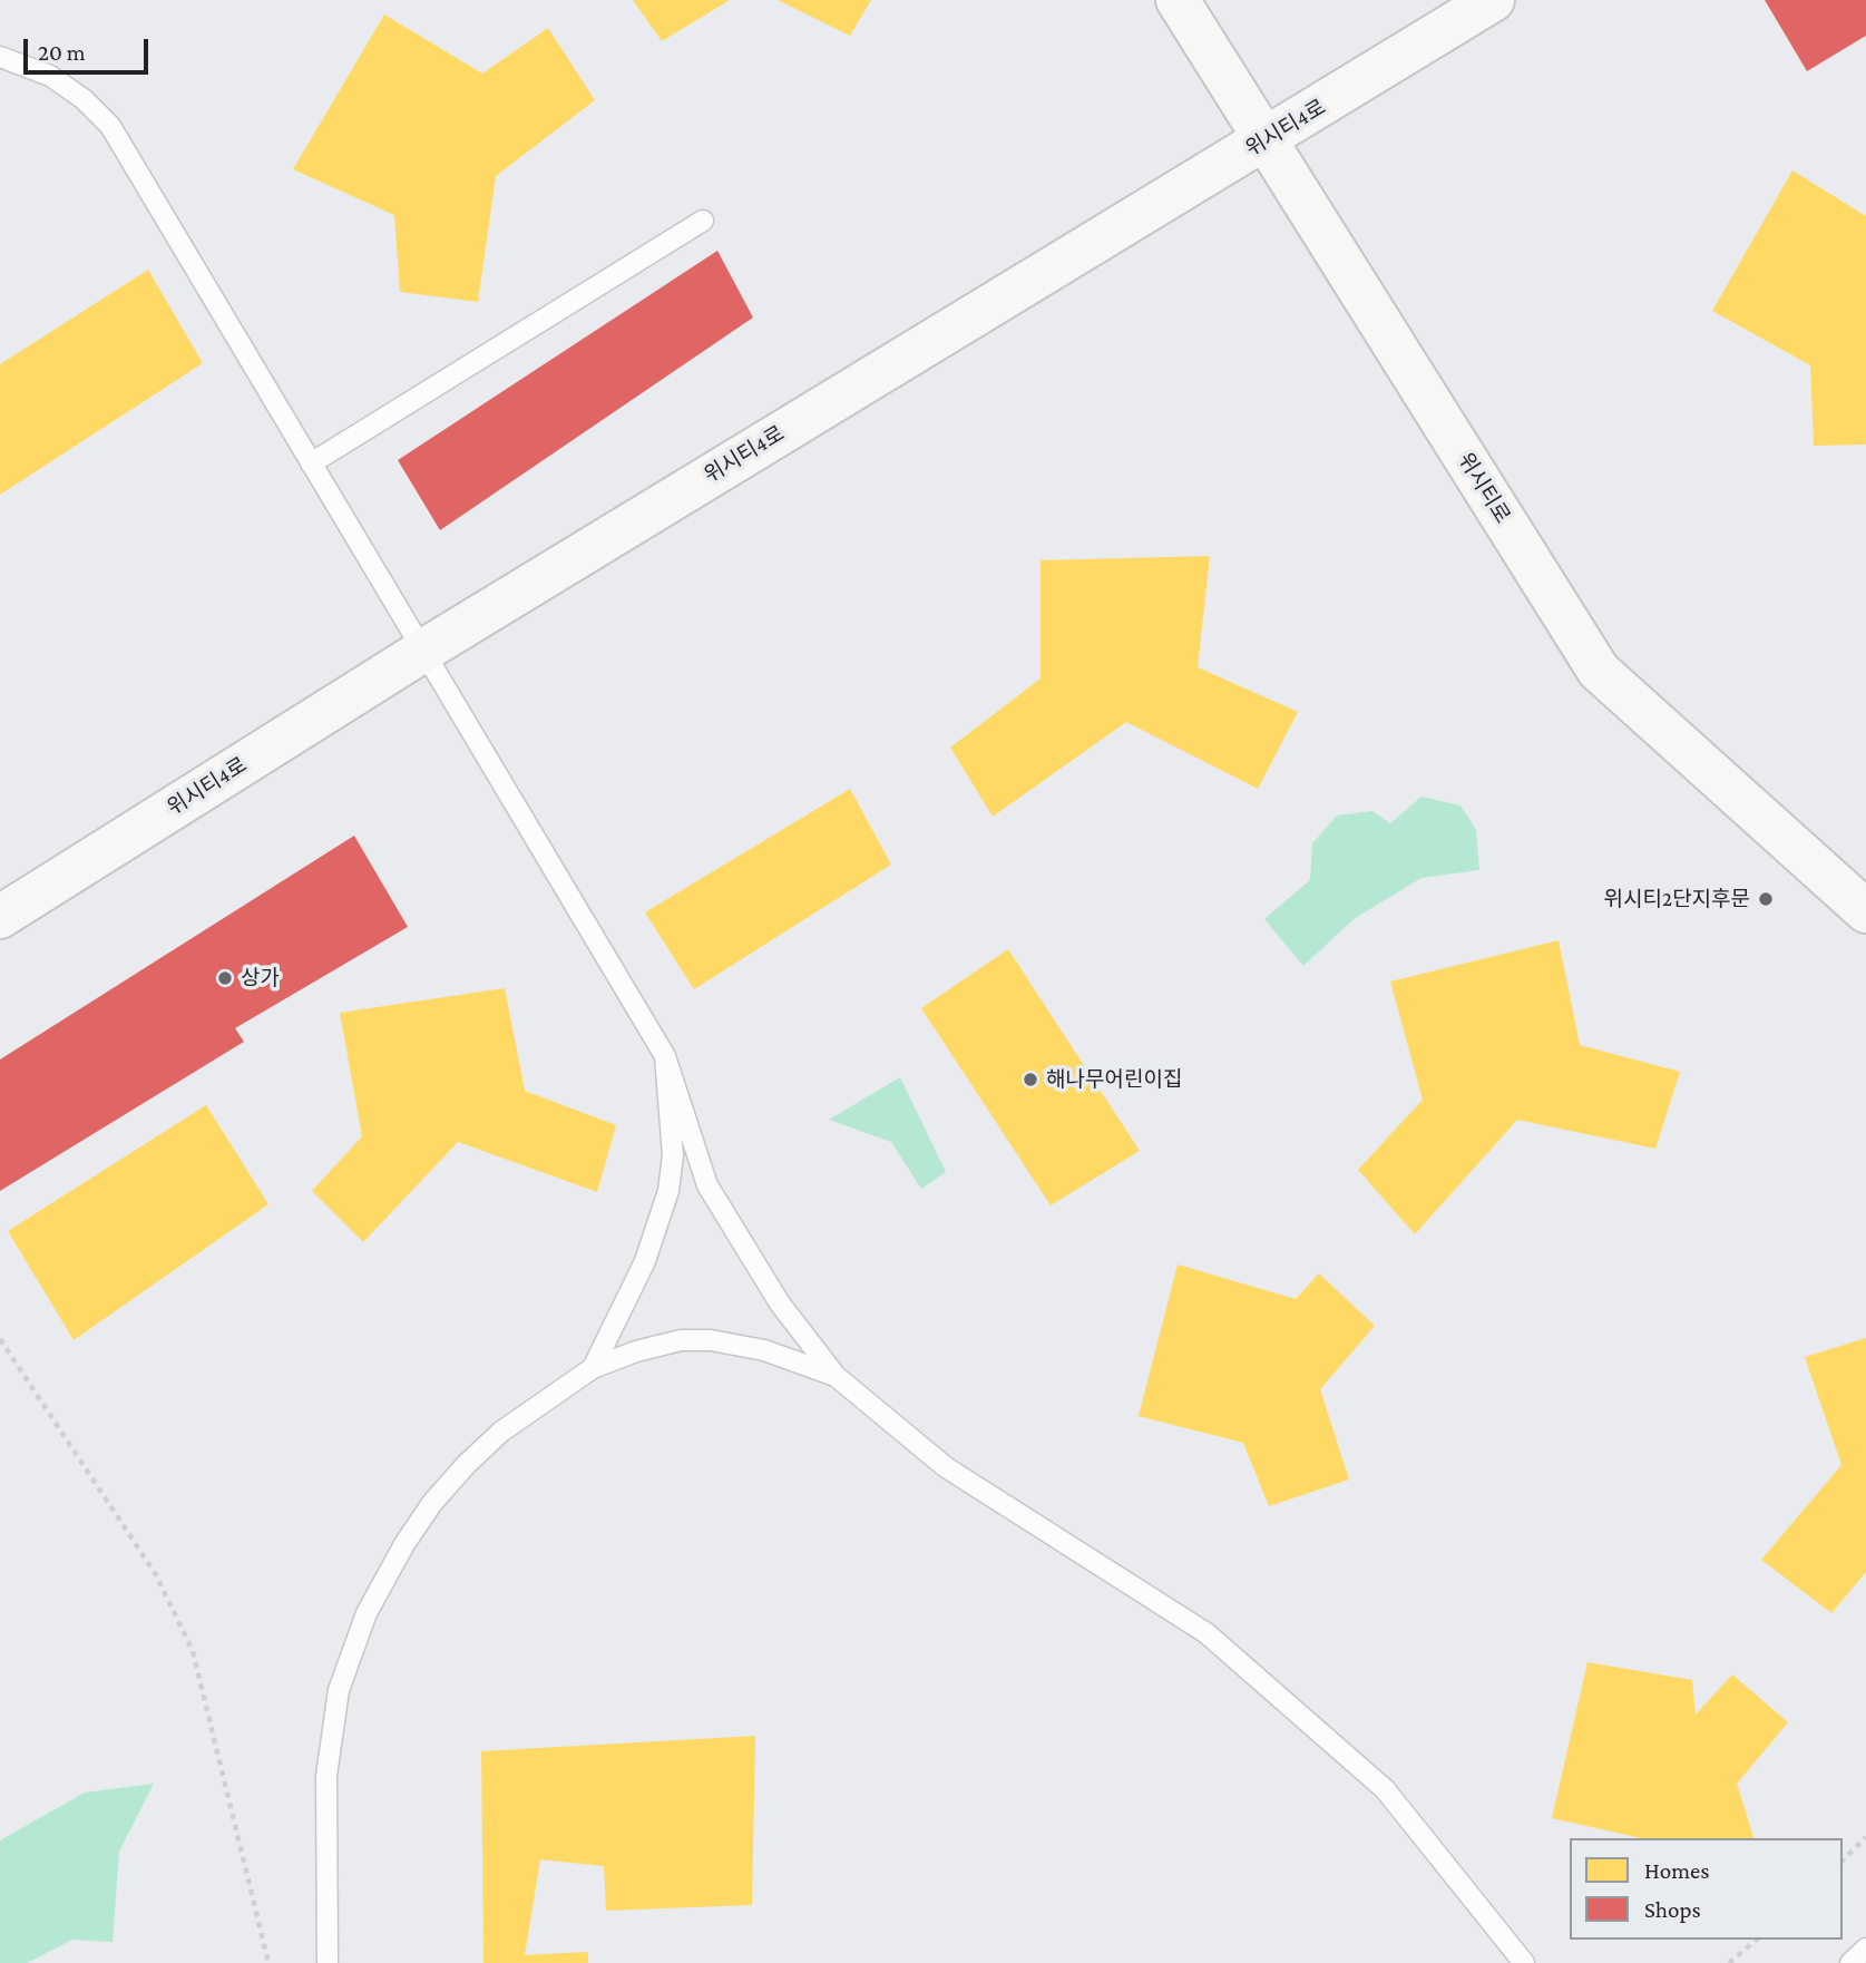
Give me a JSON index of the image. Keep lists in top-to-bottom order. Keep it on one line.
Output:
{"streets":{"street":["위시티4로","위시티로"]},"crossings":[["위시티4로","위시티로"]],"places":["위시티2단지후문","상가","해나무어린이집"],"legend":["Homes","Shops"],"scale_bar":"20 m"}
